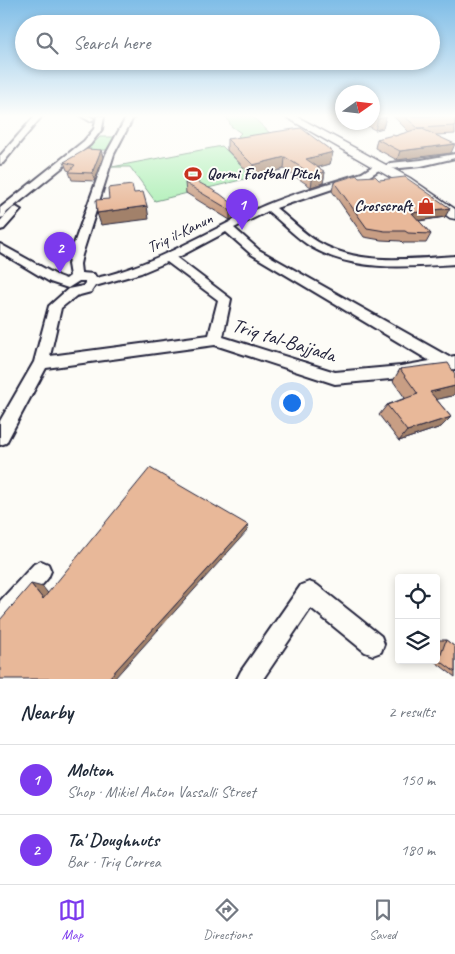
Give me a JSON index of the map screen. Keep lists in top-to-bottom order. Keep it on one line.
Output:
{"streets":{"street":["Triq il-Kanun","Triq tal-Bajjada"]},"places":{"sports":["Qormi Football Pitch"],"shop":["Crosscraft"]},"north":"right","page":{"search":"Search here","pins":["1","2"],"heading":["Nearby","2 results"],"list":[{"mark":"1","name":"Molton","note":"Shop · Mikiel Anton Vassalli Street","value":"150 m"},{"mark":"2","name":"Ta' Doughnuts","note":"Bar · Triq Correa","value":"180 m"}],"nav":["Map","Directions","Saved"]}}
